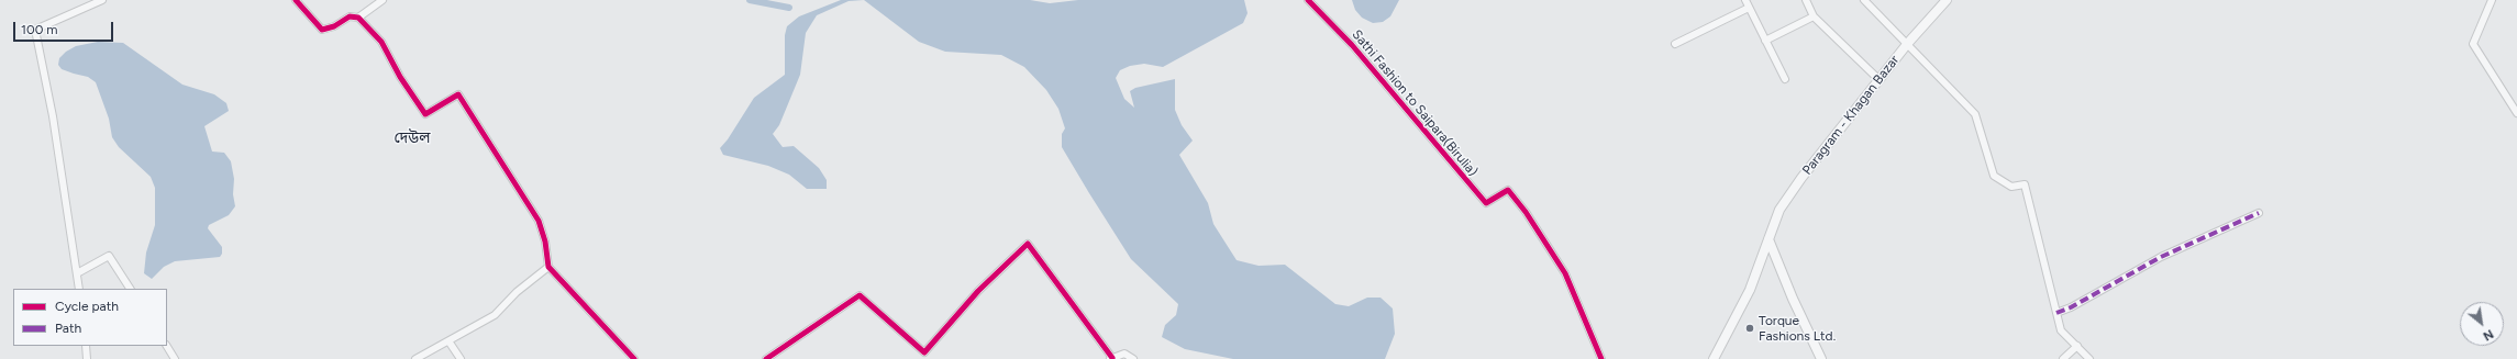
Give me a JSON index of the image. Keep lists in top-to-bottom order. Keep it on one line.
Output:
{"streets":{"street":["Sathi Fashion to Saipara(Birulia)","Paragram - Khagan Bazar"]},"districts":["দেউল"],"places":["Torque Fashions Ltd."],"legend":["Cycle path","Path"],"scale_bar":"100 m","north":"bottom right"}
